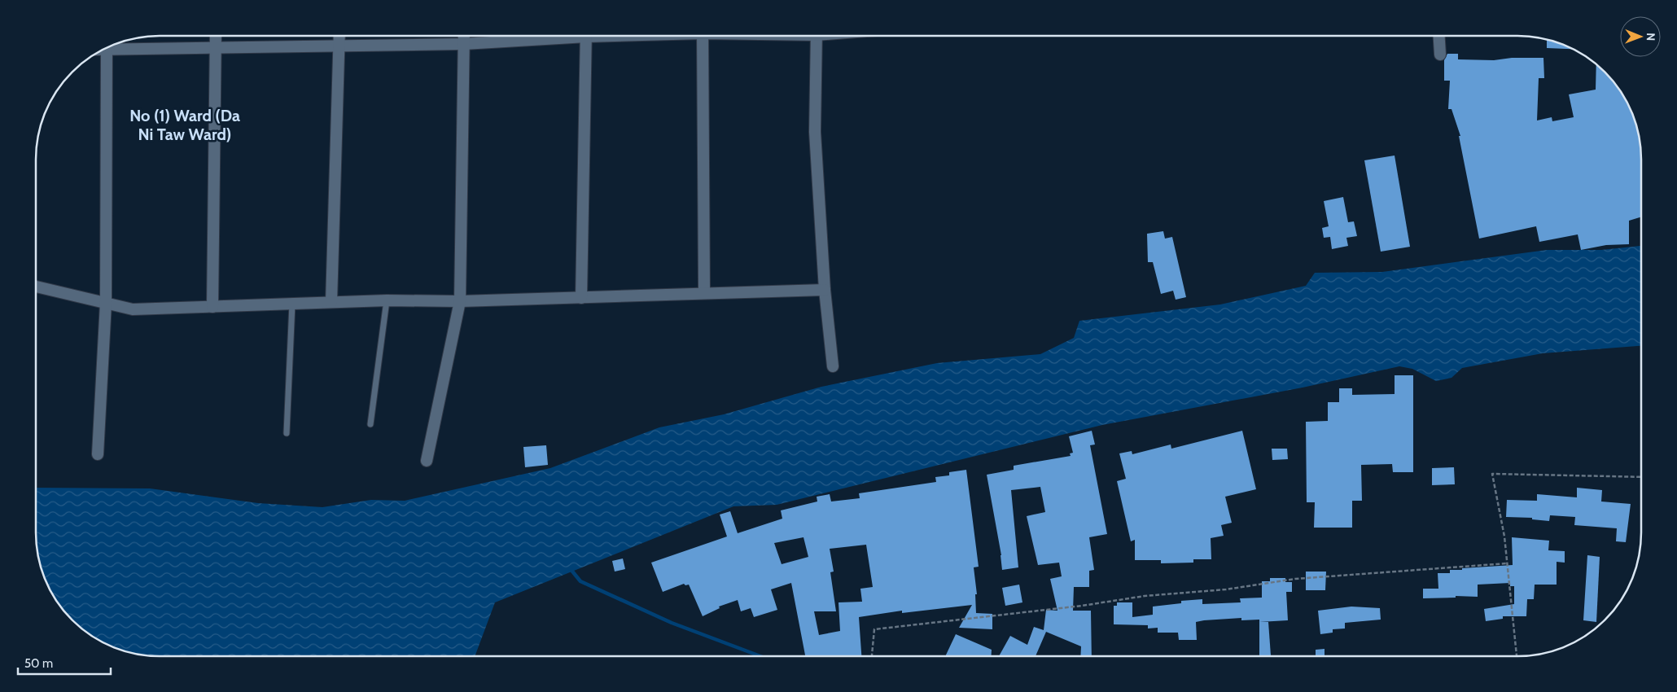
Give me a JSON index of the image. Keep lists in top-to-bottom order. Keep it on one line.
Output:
{"districts":["No (1) Ward (Da Ni Taw Ward)"],"scale_bar":"50 m","north":"right"}
